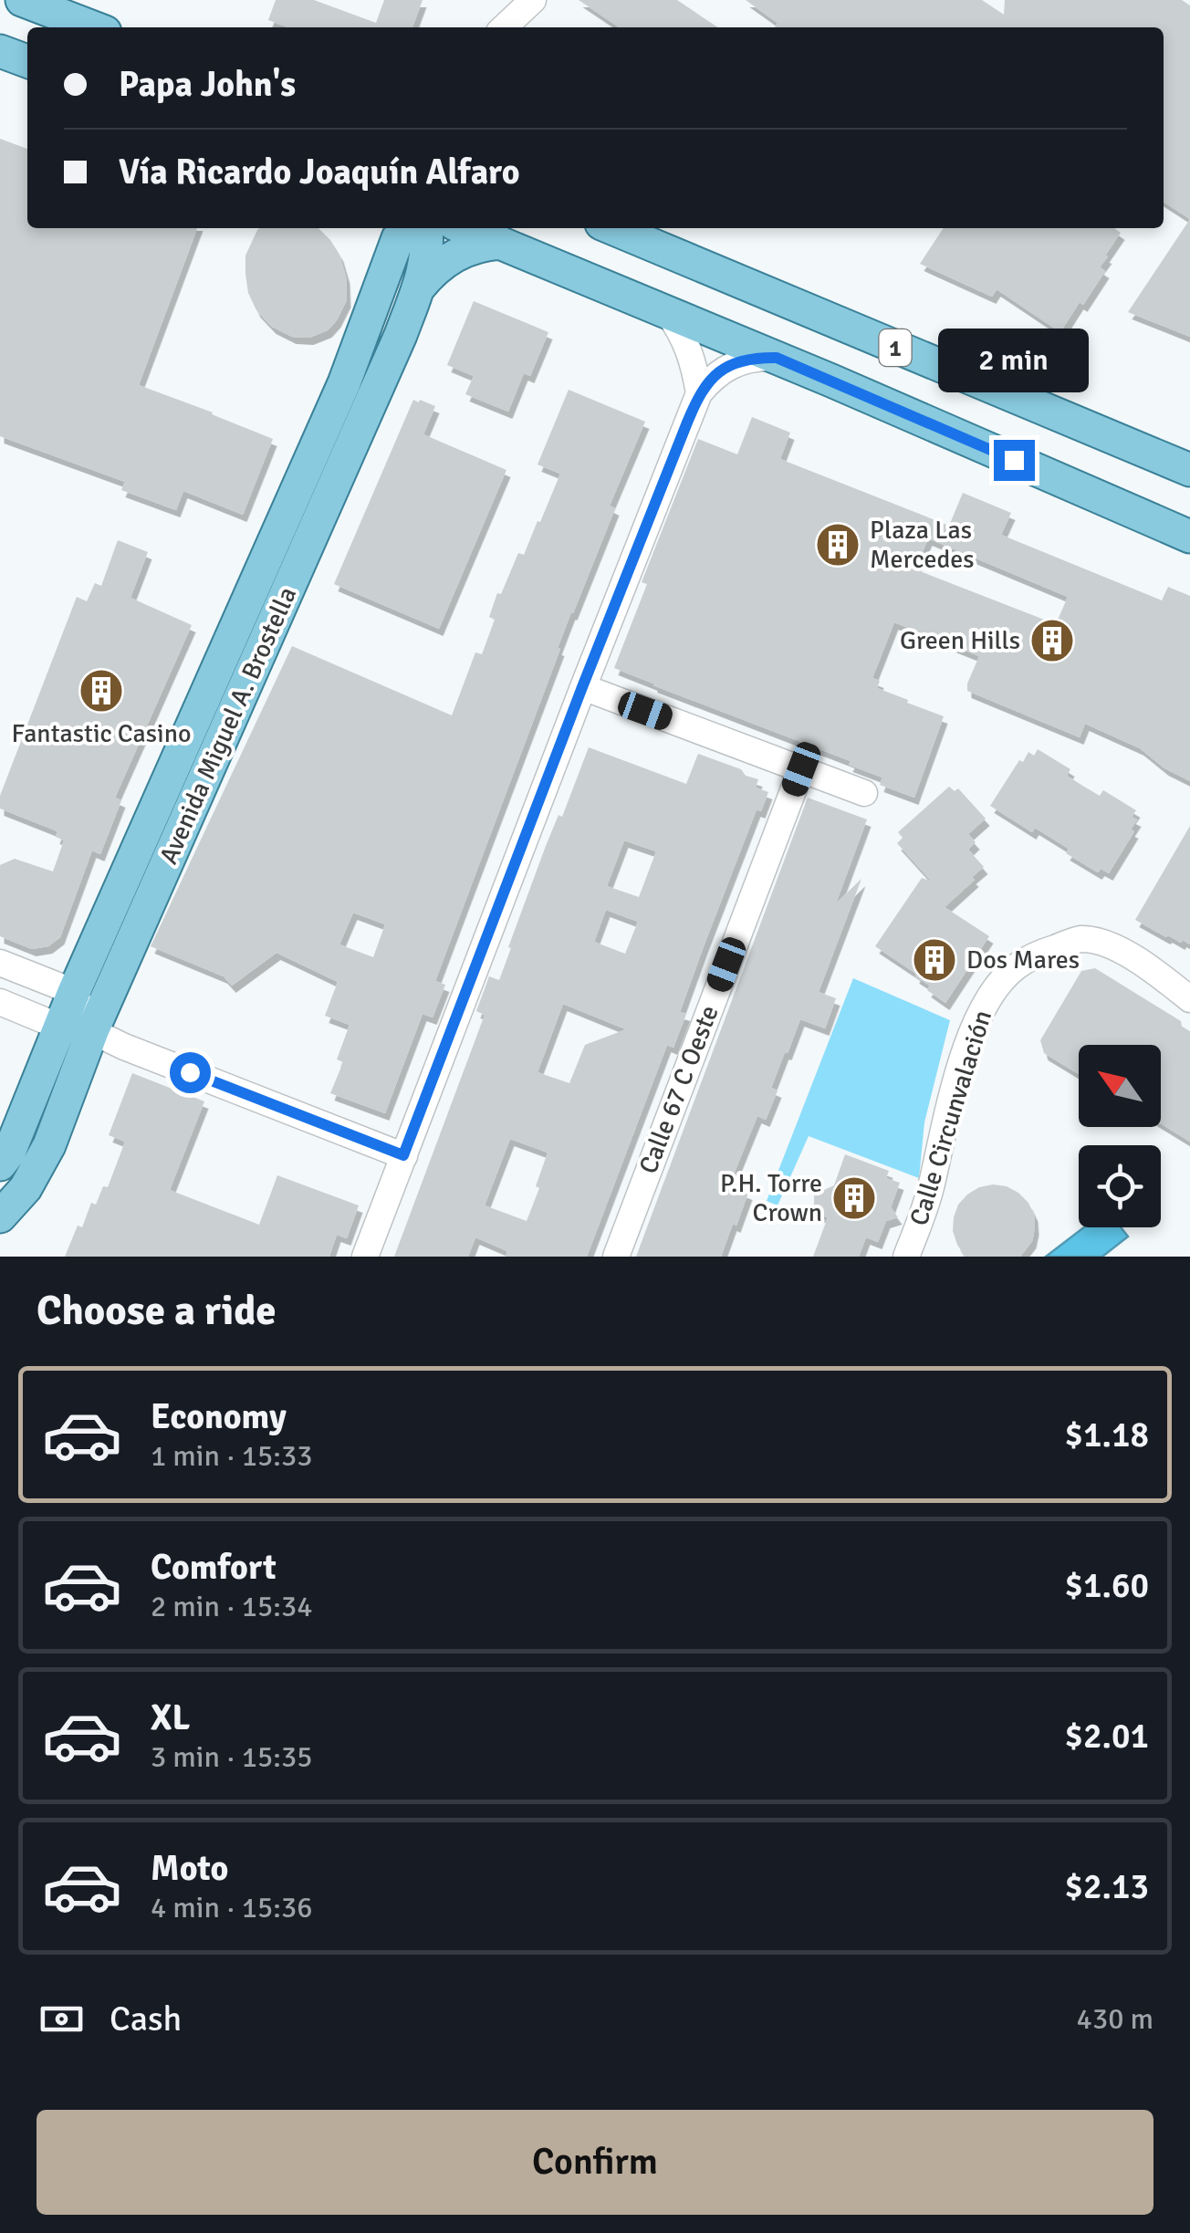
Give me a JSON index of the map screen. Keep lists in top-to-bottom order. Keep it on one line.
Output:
{"streets":{"main road":["1","Avenida Miguel A. Brostella"],"street":["Calle 67 C Oeste","Calle Circunvalación"]},"places":{"building":["Plaza Las Mercedes","Green Hills","Fantastic Casino","Dos Mares","P.H. Torre Crown"]},"north":"top left","page":{"banner":["Papa John's","Vía Ricardo Joaquín Alfaro"],"bubble":"2 min","heading":"Choose a ride","list":[{"name":"Economy","note":"1 min · 15:33","value":"$1.18"},{"name":"Comfort","note":"2 min · 15:34","value":"$1.60"},{"name":"XL","note":"3 min · 15:35","value":"$2.01"},{"name":"Moto","note":"4 min · 15:36","value":"$2.13"}],"pay":["Cash","430 m"],"buttons":"Confirm"}}
